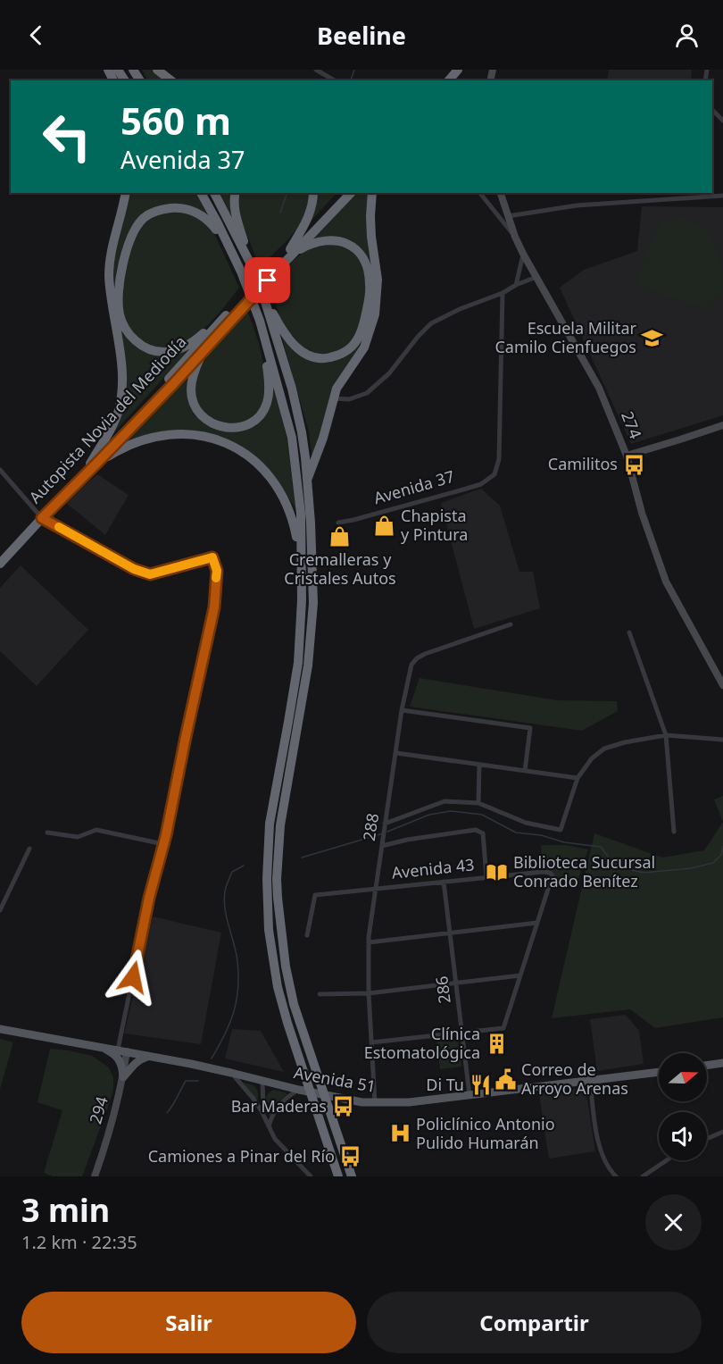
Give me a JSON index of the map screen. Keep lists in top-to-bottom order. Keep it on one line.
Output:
{"streets":{"highway":["Autopista Novia del Mediodía"],"main road":["Avenida 51"],"street":["274","Avenida 37","288","Avenida 43","286","294"]},"crossings":[["Autopista Novia del Mediodía","294"],["288","Avenida 43"],["288","Avenida 51"],["Avenida 43","286"],["286","Avenida 51"],["Avenida 51","294"]],"places":{"school or university":["Escuela Militar Camilo Cienfuegos"],"bus stop":["Camilitos","Bar Maderas","Camiones a Pinar del Río"],"shop":["Chapista y Pintura","Cremalleras y Cristales Autos"],"library":["Biblioteca Sucursal Conrado Benítez"],"building":["Clínica Estomatológica"],"public building":["Correo de Arroyo Arenas"],"restaurant":["Di Tu"],"hospital":["Policlínico Antonio Pulido Humarán"]},"north":"right","page":{"header":"Beeline","turn":["560 m","Avenida 37"],"heading":["3 min","1.2 km · 22:35"],"buttons":["Salir","Compartir"]}}
